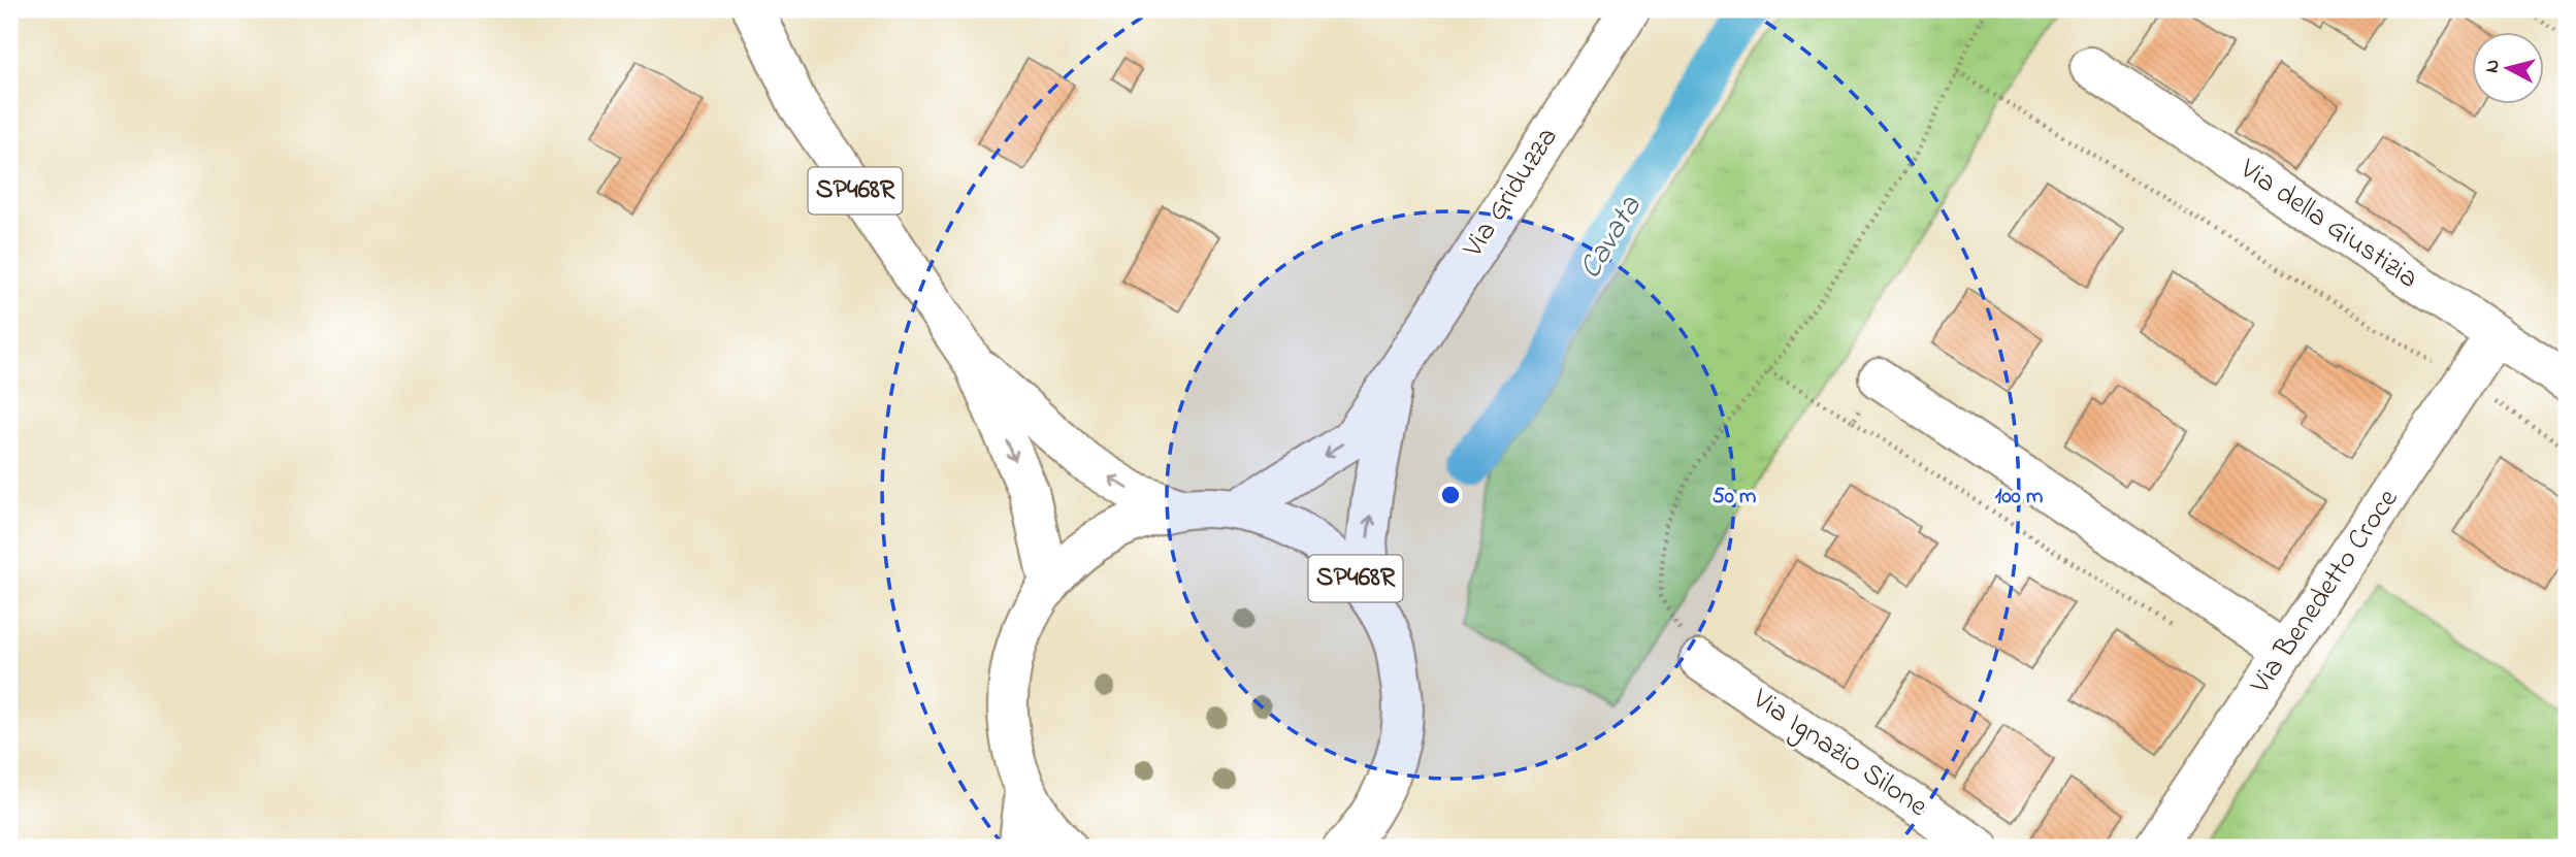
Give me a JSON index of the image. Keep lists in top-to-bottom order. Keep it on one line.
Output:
{"streets":{"main road":["SP468R","Via Griduzza","Via della Giustizia","Via Benedetto Croce","Via Ignazio Silone"]},"crossings":[["SP468R","Via Griduzza"],["Via della Giustizia","Via Benedetto Croce"]],"water":["Cavata"],"north":"left","rings":["50 m","100 m"]}
